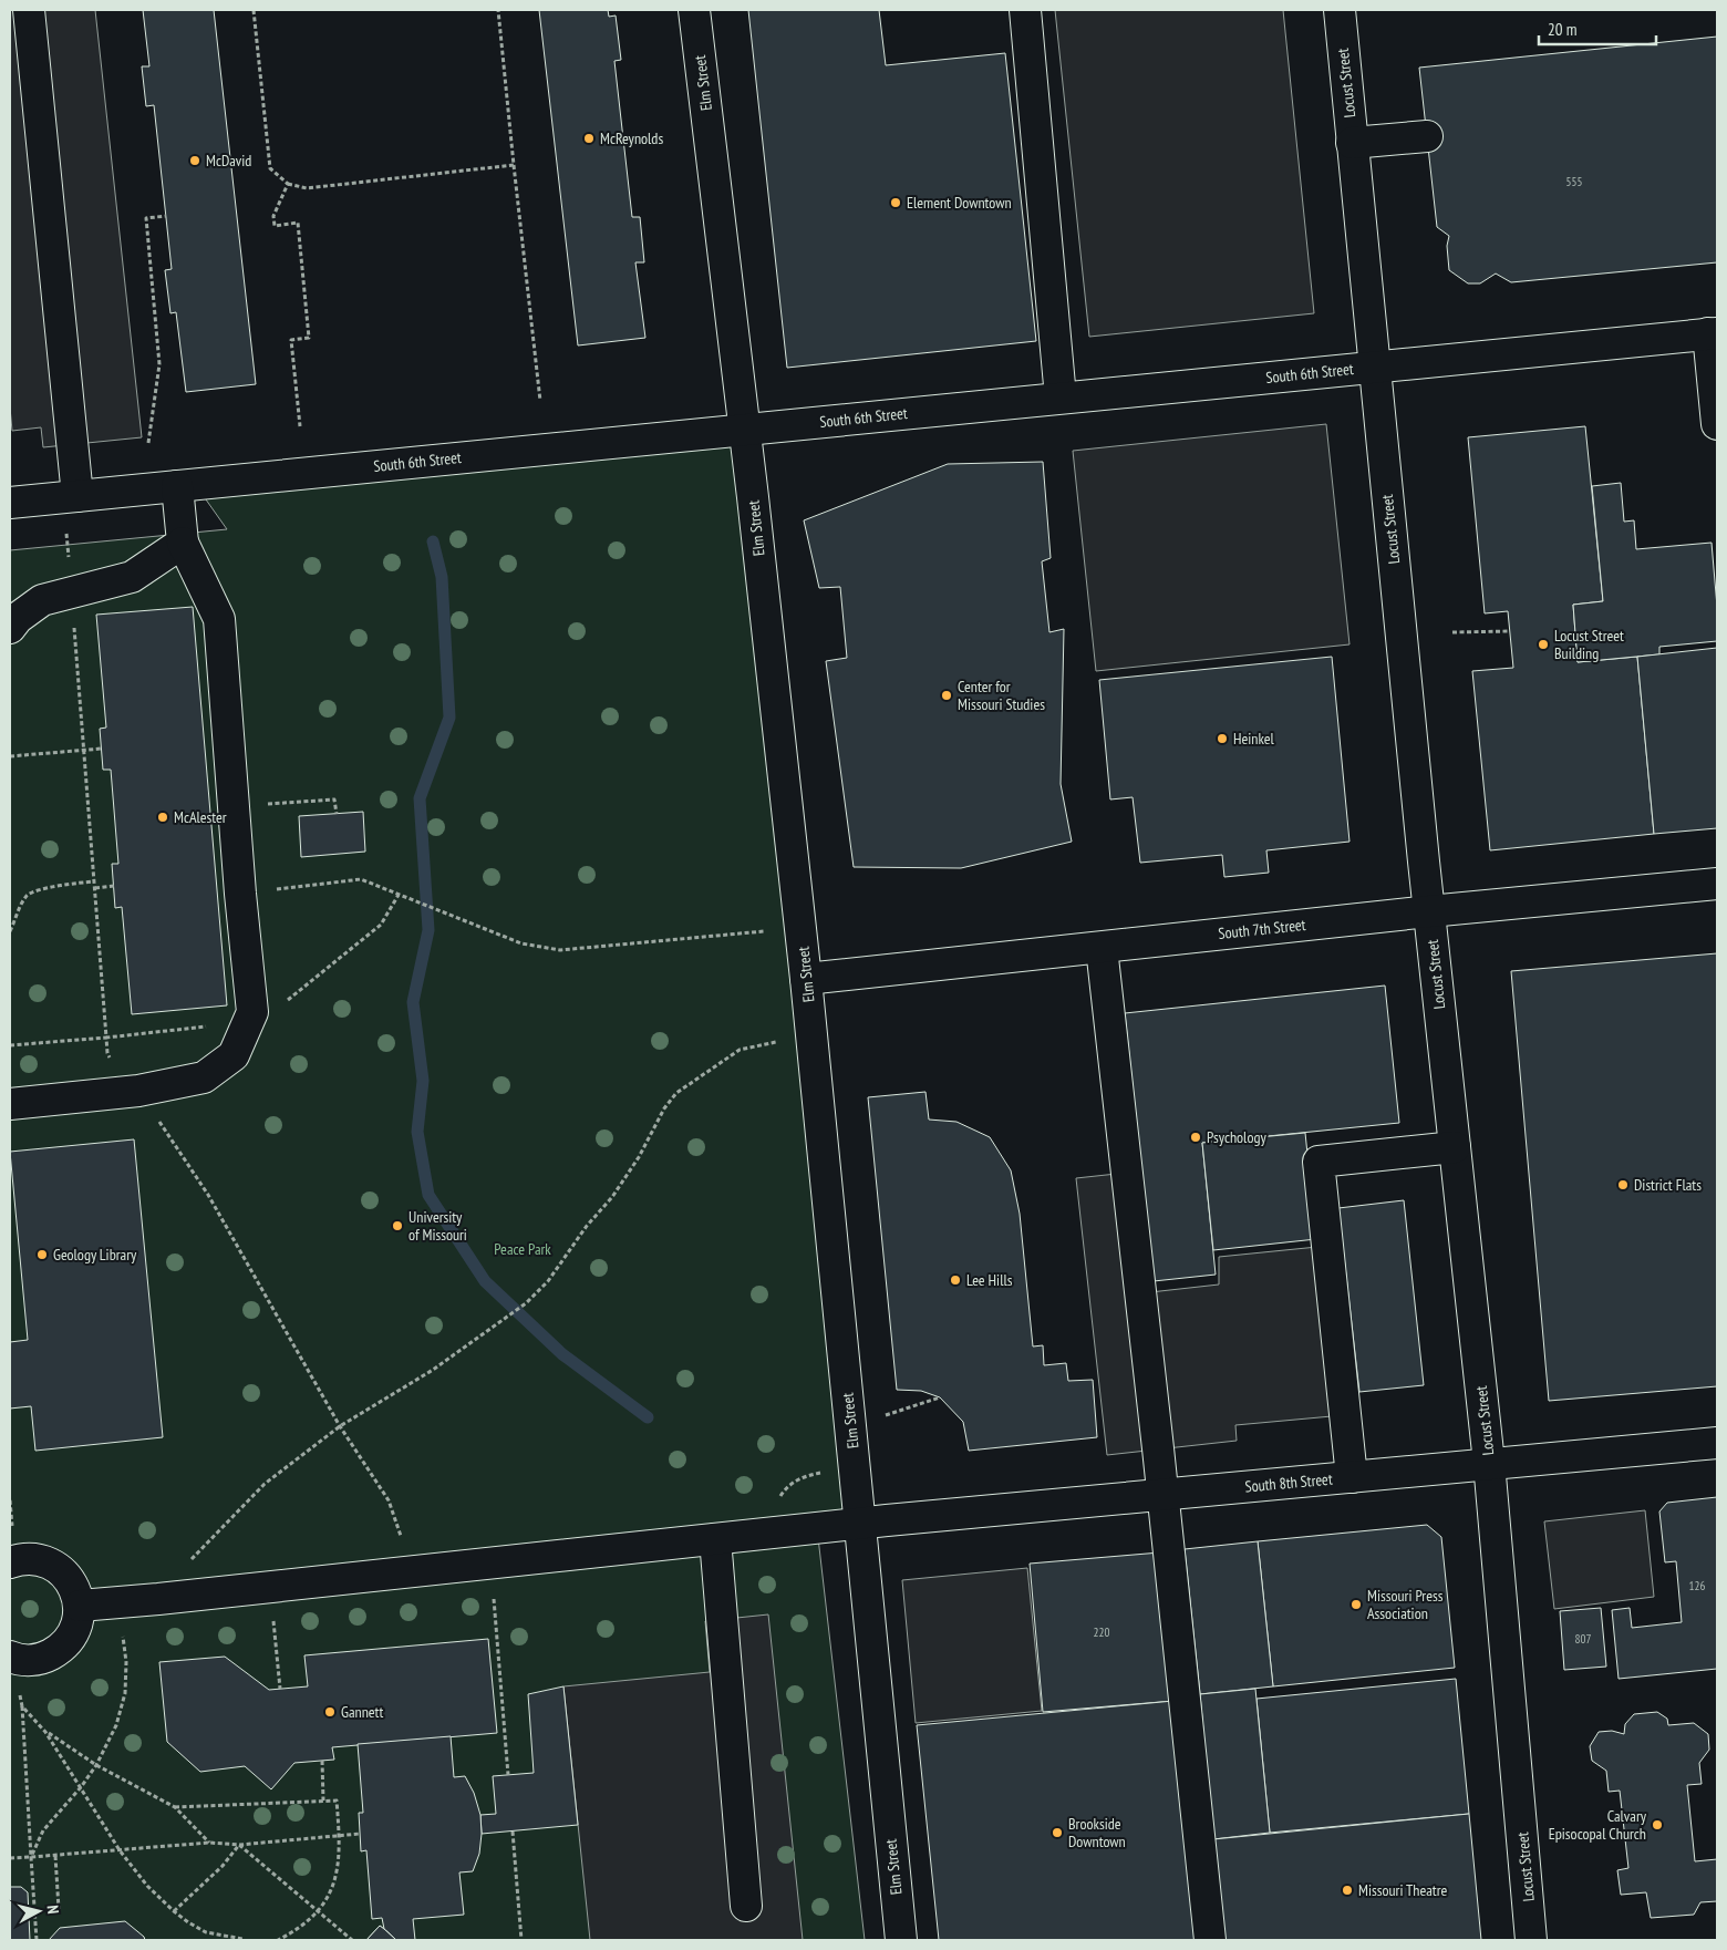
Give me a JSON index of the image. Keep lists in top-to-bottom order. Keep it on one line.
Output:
{"streets":{"street":["Elm Street","Locust Street","South 6th Street","South 7th Street","South 8th Street"]},"crossings":[["Elm Street","South 6th Street"],["Elm Street","South 7th Street"],["Elm Street","South 8th Street"],["Locust Street","South 6th Street"],["Locust Street","South 7th Street"],["Locust Street","South 8th Street"]],"parks":["Peace Park"],"places":["McReynolds","McDavid","Element Downtown","Locust Street Building","Center for Missouri Studies","Heinkel","McAlester","Psychology","District Flats","University of Missouri","Geology Library","Lee Hills","Missouri Press Association","Gannett","Calvary Episocopal Church","Brookside Downtown","Missouri Theatre"],"house_numbers":["555","126","220","807"],"scale_bar":"20 m","north":"right"}
